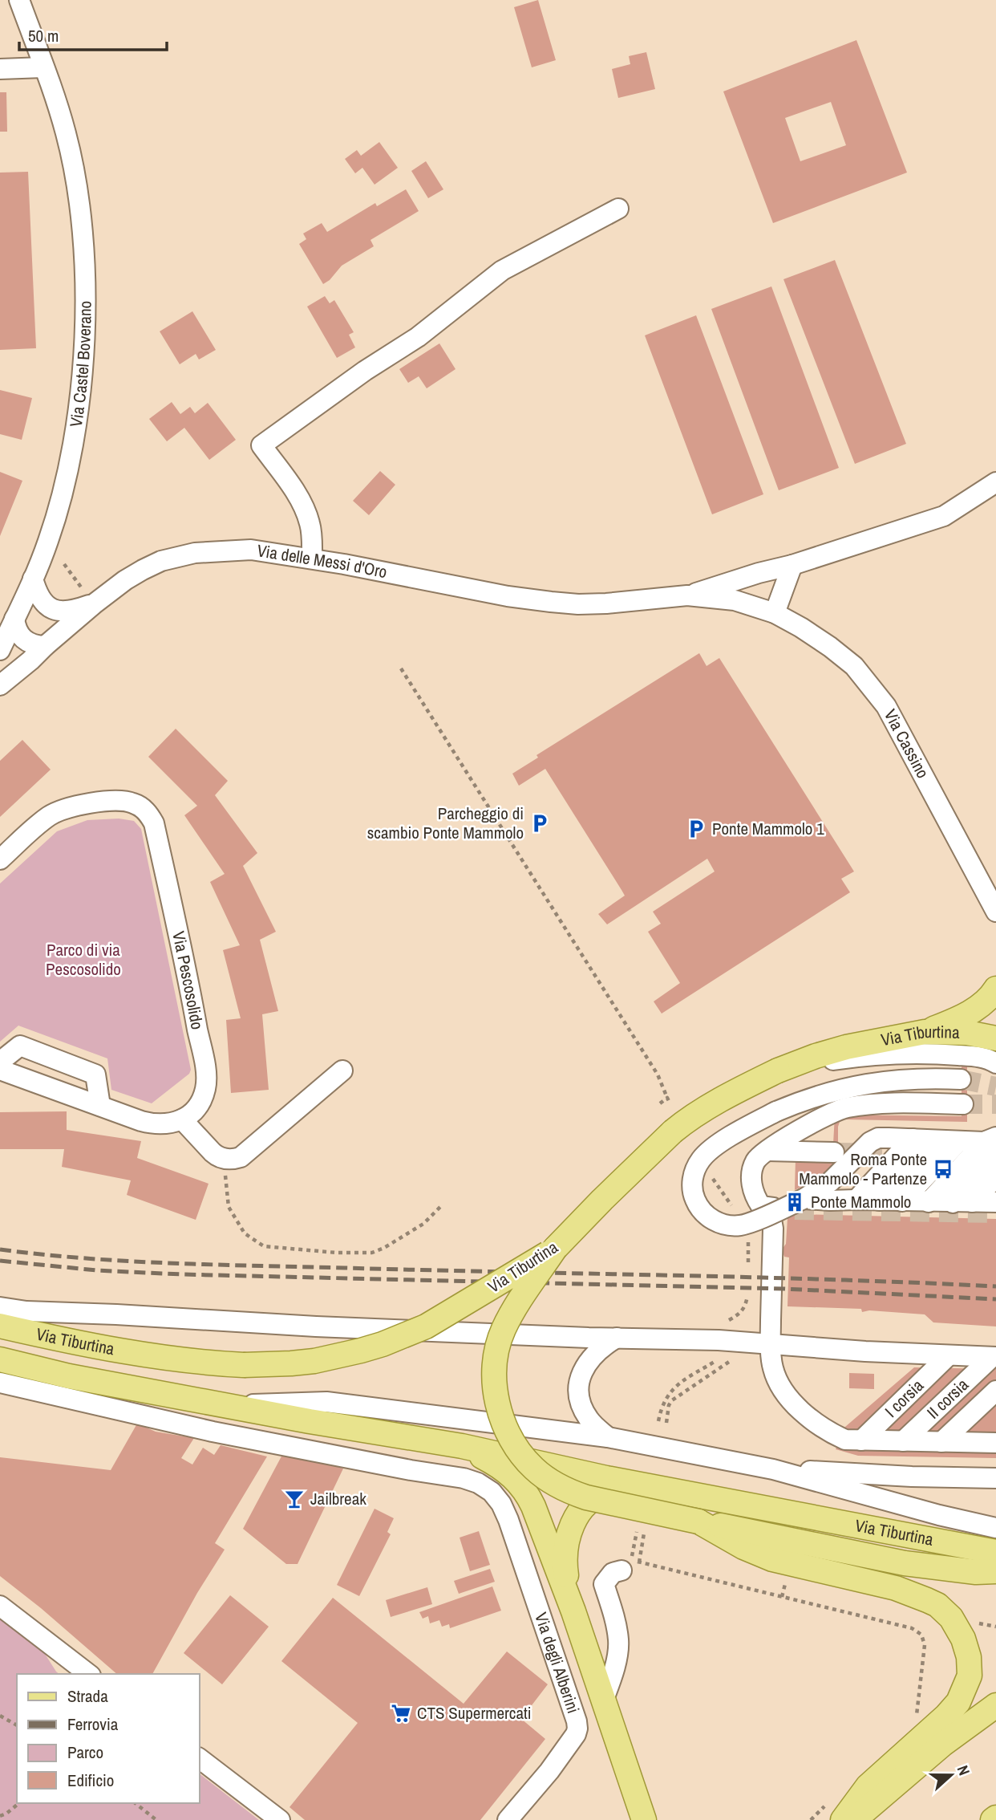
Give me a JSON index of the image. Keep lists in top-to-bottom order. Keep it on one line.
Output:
{"streets":{"main road":["Via Tiburtina"],"street":["Via Castel Boverano","Via delle Messi d'Oro","Via Cassino","Via Pescosolido","I corsia","II corsia","Via degli Alberini"]},"crossings":[["Via delle Messi d'Oro","Via Cassino"]],"parks":["Parco di via Pescosolido"],"places":{"parking":["Parcheggio di scambio Ponte Mammolo","Ponte Mammolo 1"],"bus stop":["Roma Ponte Mammolo - Partenze"],"building":["Ponte Mammolo"],"bar":["Jailbreak"],"supermarket":["CTS Supermercati"]},"legend":["Strada","Ferrovia","Parco","Edificio"],"scale_bar":"50 m","north":"right"}
